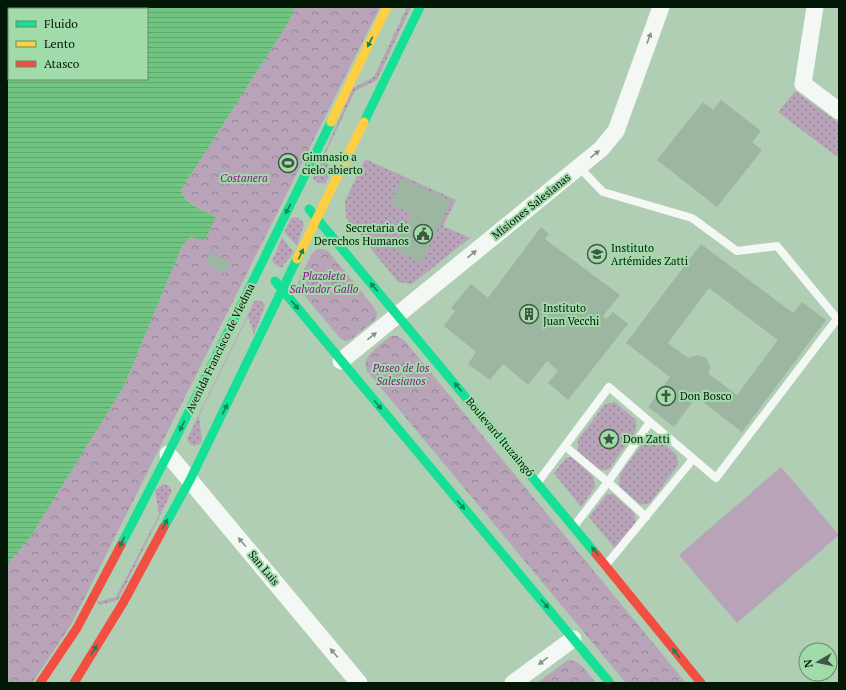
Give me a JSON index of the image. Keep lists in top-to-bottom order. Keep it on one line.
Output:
{"streets":{"main road":["Avenida Francisco de Viedma","Boulevard Ituzaingó"],"street":["Misiones Salesianas","San Luis"]},"crossings":[["Misiones Salesianas","Boulevard Ituzaingó"],["Avenida Francisco de Viedma","Boulevard Ituzaingó"],["Avenida Francisco de Viedma","San Luis"]],"one_way":["Misiones Salesianas","San Luis"],"parks":["Costanera","Plazoleta Salvador Gallo","Paseo de los Salesianos"],"places":{"sports":["Gimnasio a cielo abierto"],"public building":["Secretaria de Derechos Humanos"],"school or university":["Instituto Artémides Zatti"],"building":["Instituto Juan Vecchi"],"church":["Don Bosco"],"place":["Don Zatti"]},"legend":["Fluido","Lento","Atasco"],"north":"left"}
